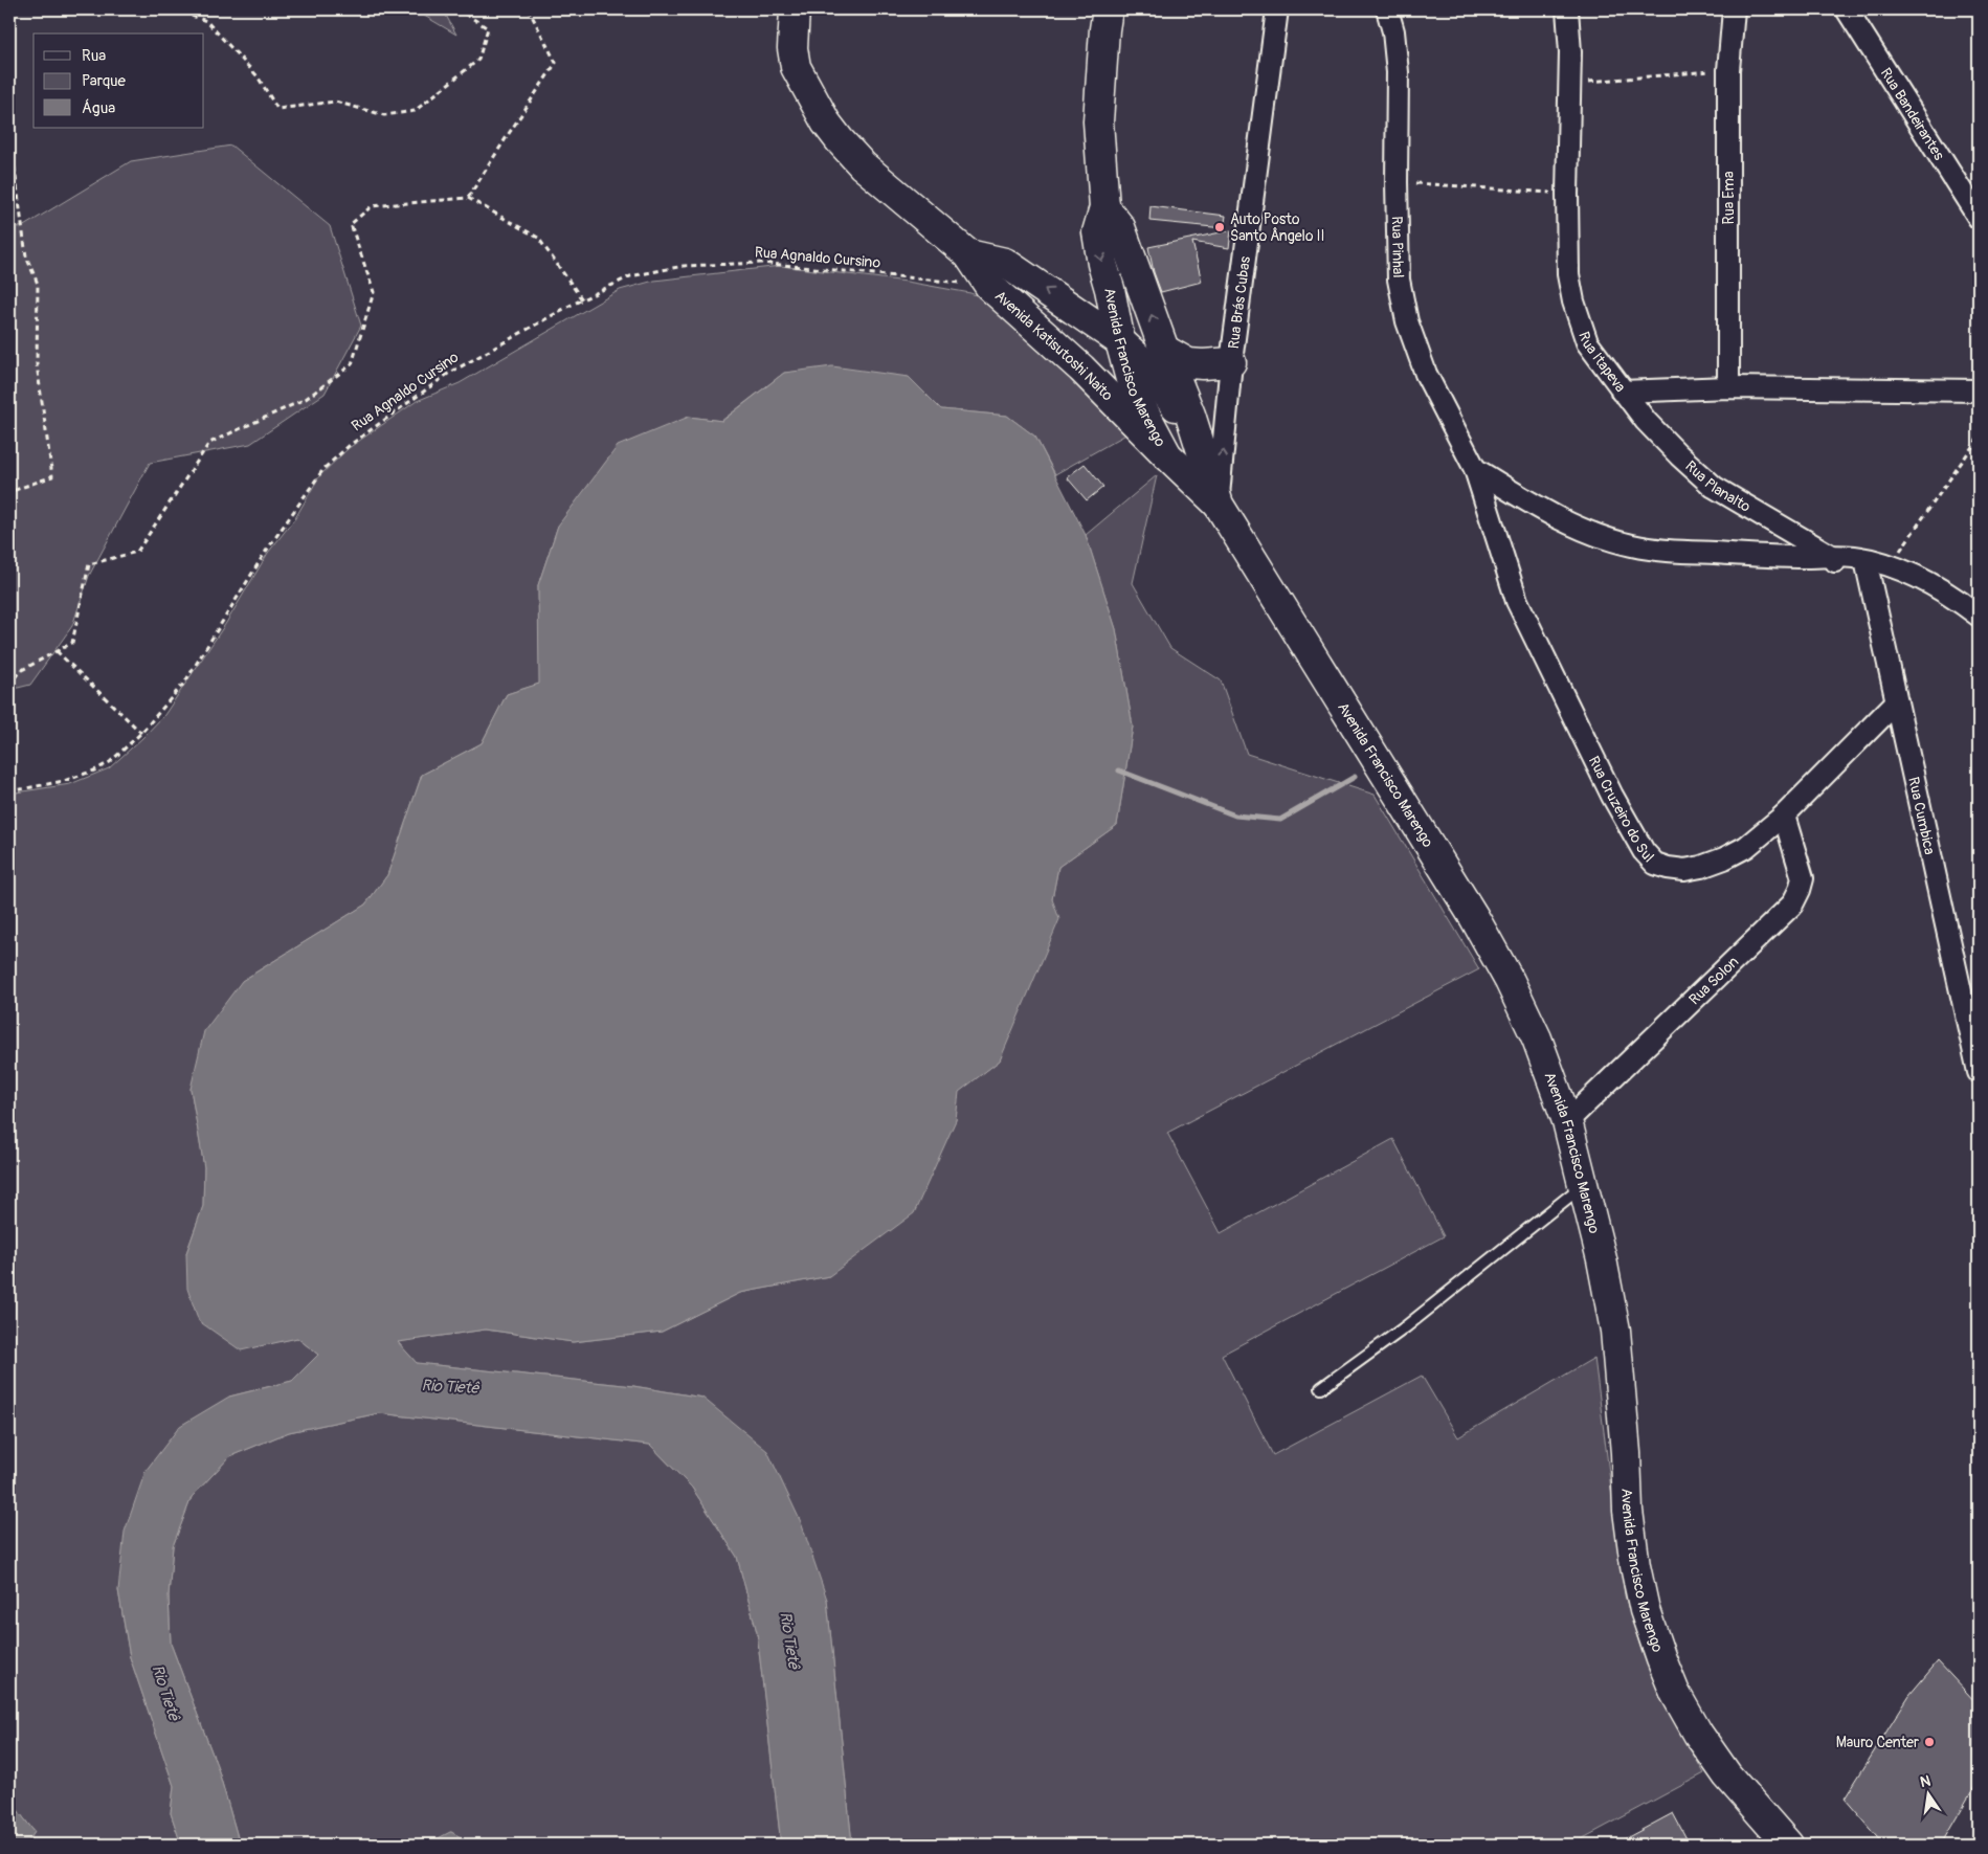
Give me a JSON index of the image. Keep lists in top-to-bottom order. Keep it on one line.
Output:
{"streets":{"main road":["Avenida Katisutoshi Naito","Avenida Francisco Marengo"],"street":["Rua Bandeirantes","Rua Ema","Rua Pinhal","Rua Brás Cubas","Rua Itapeva","Rua Planalto","Rua Cruzeiro do Sul","Rua Cumbica","Rua Solon"],"path":["Rua Agnaldo Cursino"]},"crossings":[["Rua Ema","Rua Itapeva"],["Rua Pinhal","Rua Cruzeiro do Sul"],["Rua Agnaldo Cursino","Avenida Katisutoshi Naito"],["Rua Brás Cubas","Avenida Francisco Marengo"],["Avenida Katisutoshi Naito","Avenida Francisco Marengo"],["Rua Itapeva","Rua Planalto"],["Avenida Francisco Marengo","Rua Solon"],["Rua Planalto","Rua Cumbica"],["Rua Cruzeiro do Sul","Rua Cumbica"],["Rua Cruzeiro do Sul","Rua Solon"]],"water":["Rio Tietê"],"places":["Auto Posto Santo Ângelo II","Mauro Center"],"legend":["Rua","Parque","Água"],"north":"top"}
